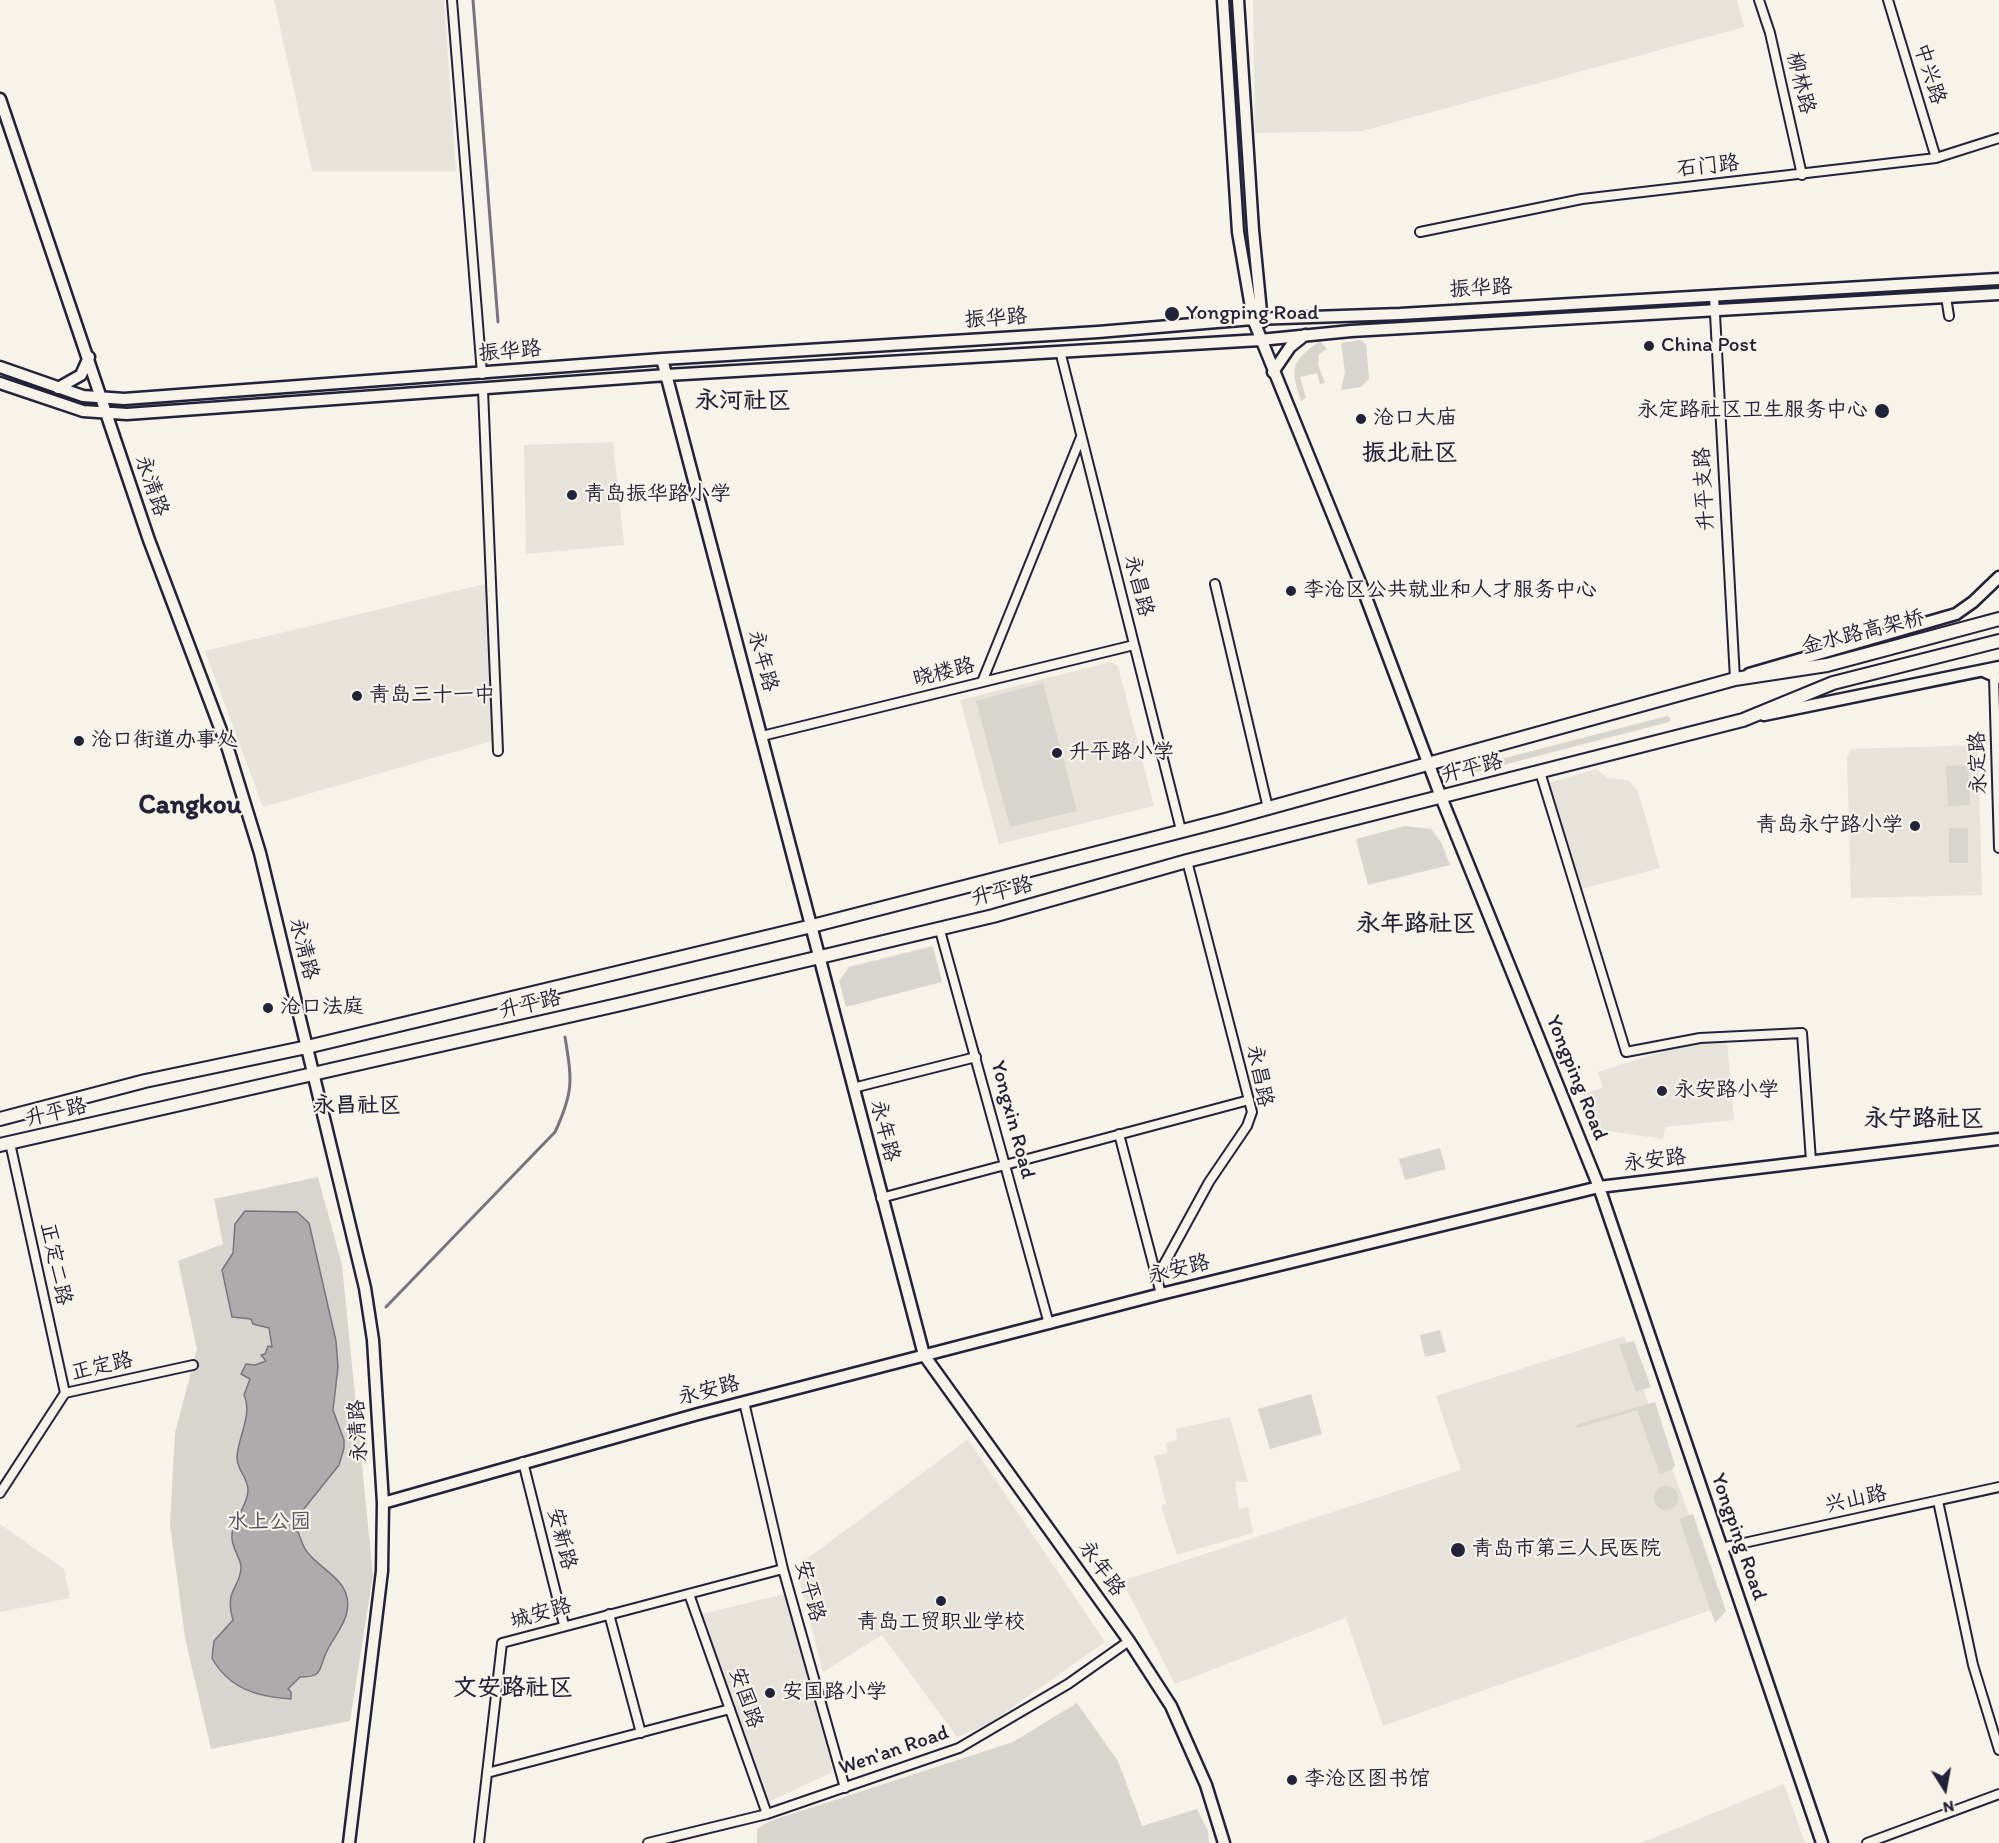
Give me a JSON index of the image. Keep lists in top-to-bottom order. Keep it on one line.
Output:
{"streets":{"main road":["振华路","永清路","金水路高架桥","永年路","升平路","Yongping Road","永安路"],"street":["中兴路","柳林路","石门路","升平支路","永昌路","晓楼路","永定路","Yongxin Road","正定二路","正定路","兴山路","安新路","安平路","城安路","安国路","Wen'an Road"]},"crossings":[["中兴路","石门路"],["柳林路","石门路"],["振华路","永清路"],["振华路","升平支路"],["振华路","永昌路"],["振华路","永年路"],["振华路","Yongping Road"],["永清路","升平路"],["永清路","永安路"],["升平支路","金水路高架桥"],["升平支路","升平路"],["永昌路","晓楼路"],["永昌路","升平路"],["金水路高架桥","升平路"],["永年路","晓楼路"],["永年路","升平路"],["永年路","永安路"],["永年路","Wen'an Road"],["永定路","升平路"],["升平路","Yongping Road"],["升平路","Yongxin Road"],["升平路","正定二路"],["Yongping Road","永安路"],["Yongping Road","兴山路"],["Yongxin Road","永安路"],["永安路","安新路"],["永安路","安平路"],["正定二路","正定路"],["安新路","城安路"],["安平路","城安路"],["安平路","Wen'an Road"],["城安路","安国路"],["安国路","Wen'an Road"]],"districts":["永河社区","振北社区","Cangkou","永年路社区","永昌社区","永宁路社区","文安路社区"],"parks":["水上公园"],"places":["Yongping Road","China Post","永定路社区卫生服务中心","沧口大庙","青岛振华路小学","李沧区公共就业和人才服务中心","青岛三十一中","沧口街道办事处","升平路小学","青岛永宁路小学","沧口法庭","永安路小学","青岛市第三人民医院","青岛工贸职业学校","安国路小学","李沧区图书馆"],"north":"bottom"}
